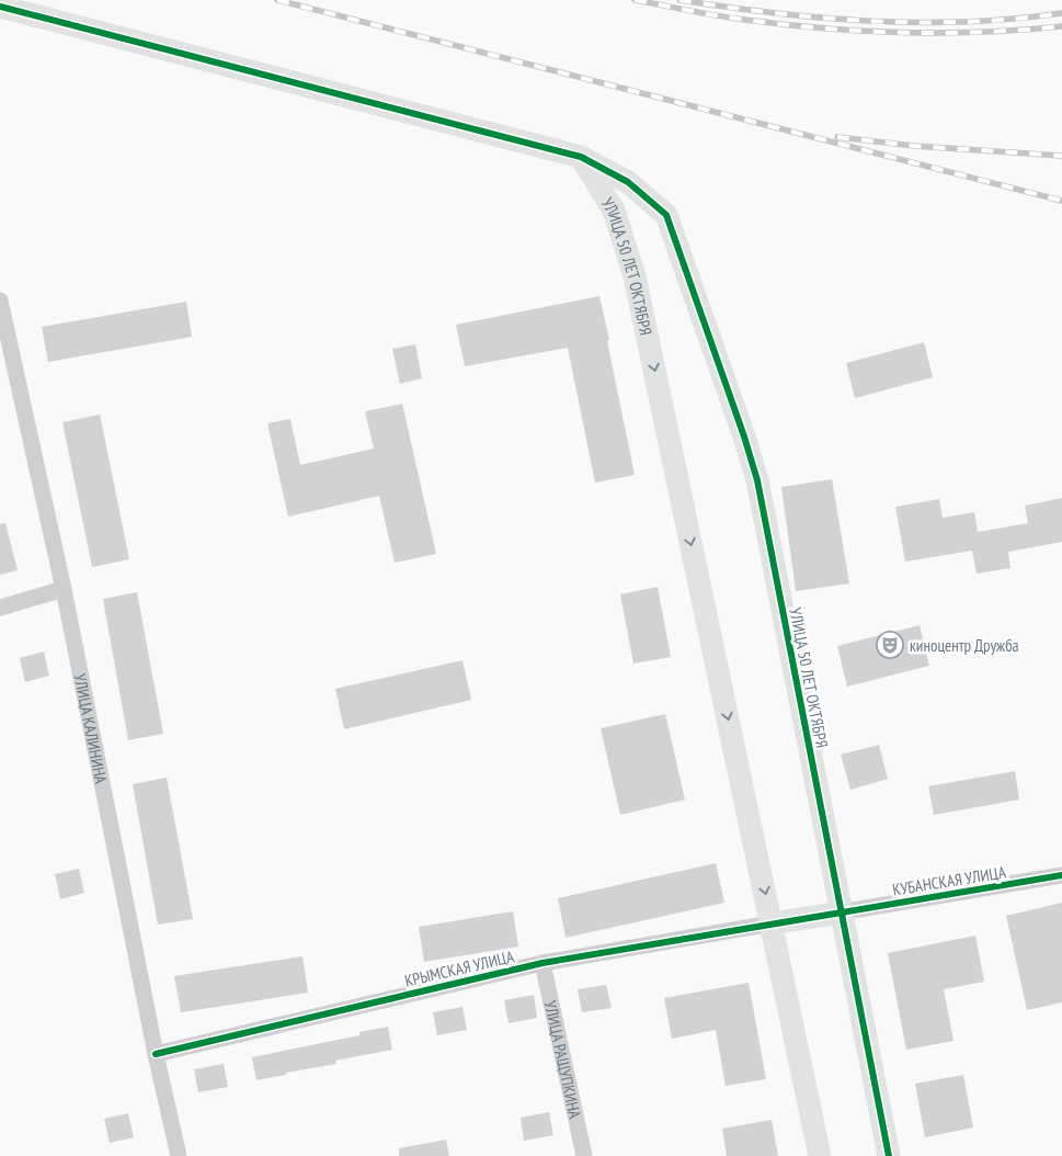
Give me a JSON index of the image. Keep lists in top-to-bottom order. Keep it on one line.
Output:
{"streets":{"street":["УЛИЦА 50 ЛЕТ ОКТЯБРЯ","УЛИЦА КАЛИНИНА","КУБАНСКАЯ УЛИЦА","КРЫМСКАЯ УЛИЦА","УЛИЦА РАЩУПКИНА"]},"crossings":[["УЛИЦА 50 ЛЕТ ОКТЯБРЯ","КУБАНСКАЯ УЛИЦА"],["УЛИЦА 50 ЛЕТ ОКТЯБРЯ","КРЫМСКАЯ УЛИЦА"],["УЛИЦА КАЛИНИНА","КРЫМСКАЯ УЛИЦА"],["КРЫМСКАЯ УЛИЦА","УЛИЦА РАЩУПКИНА"]],"places":{"theatre":["киноцентр Дружба"]}}
